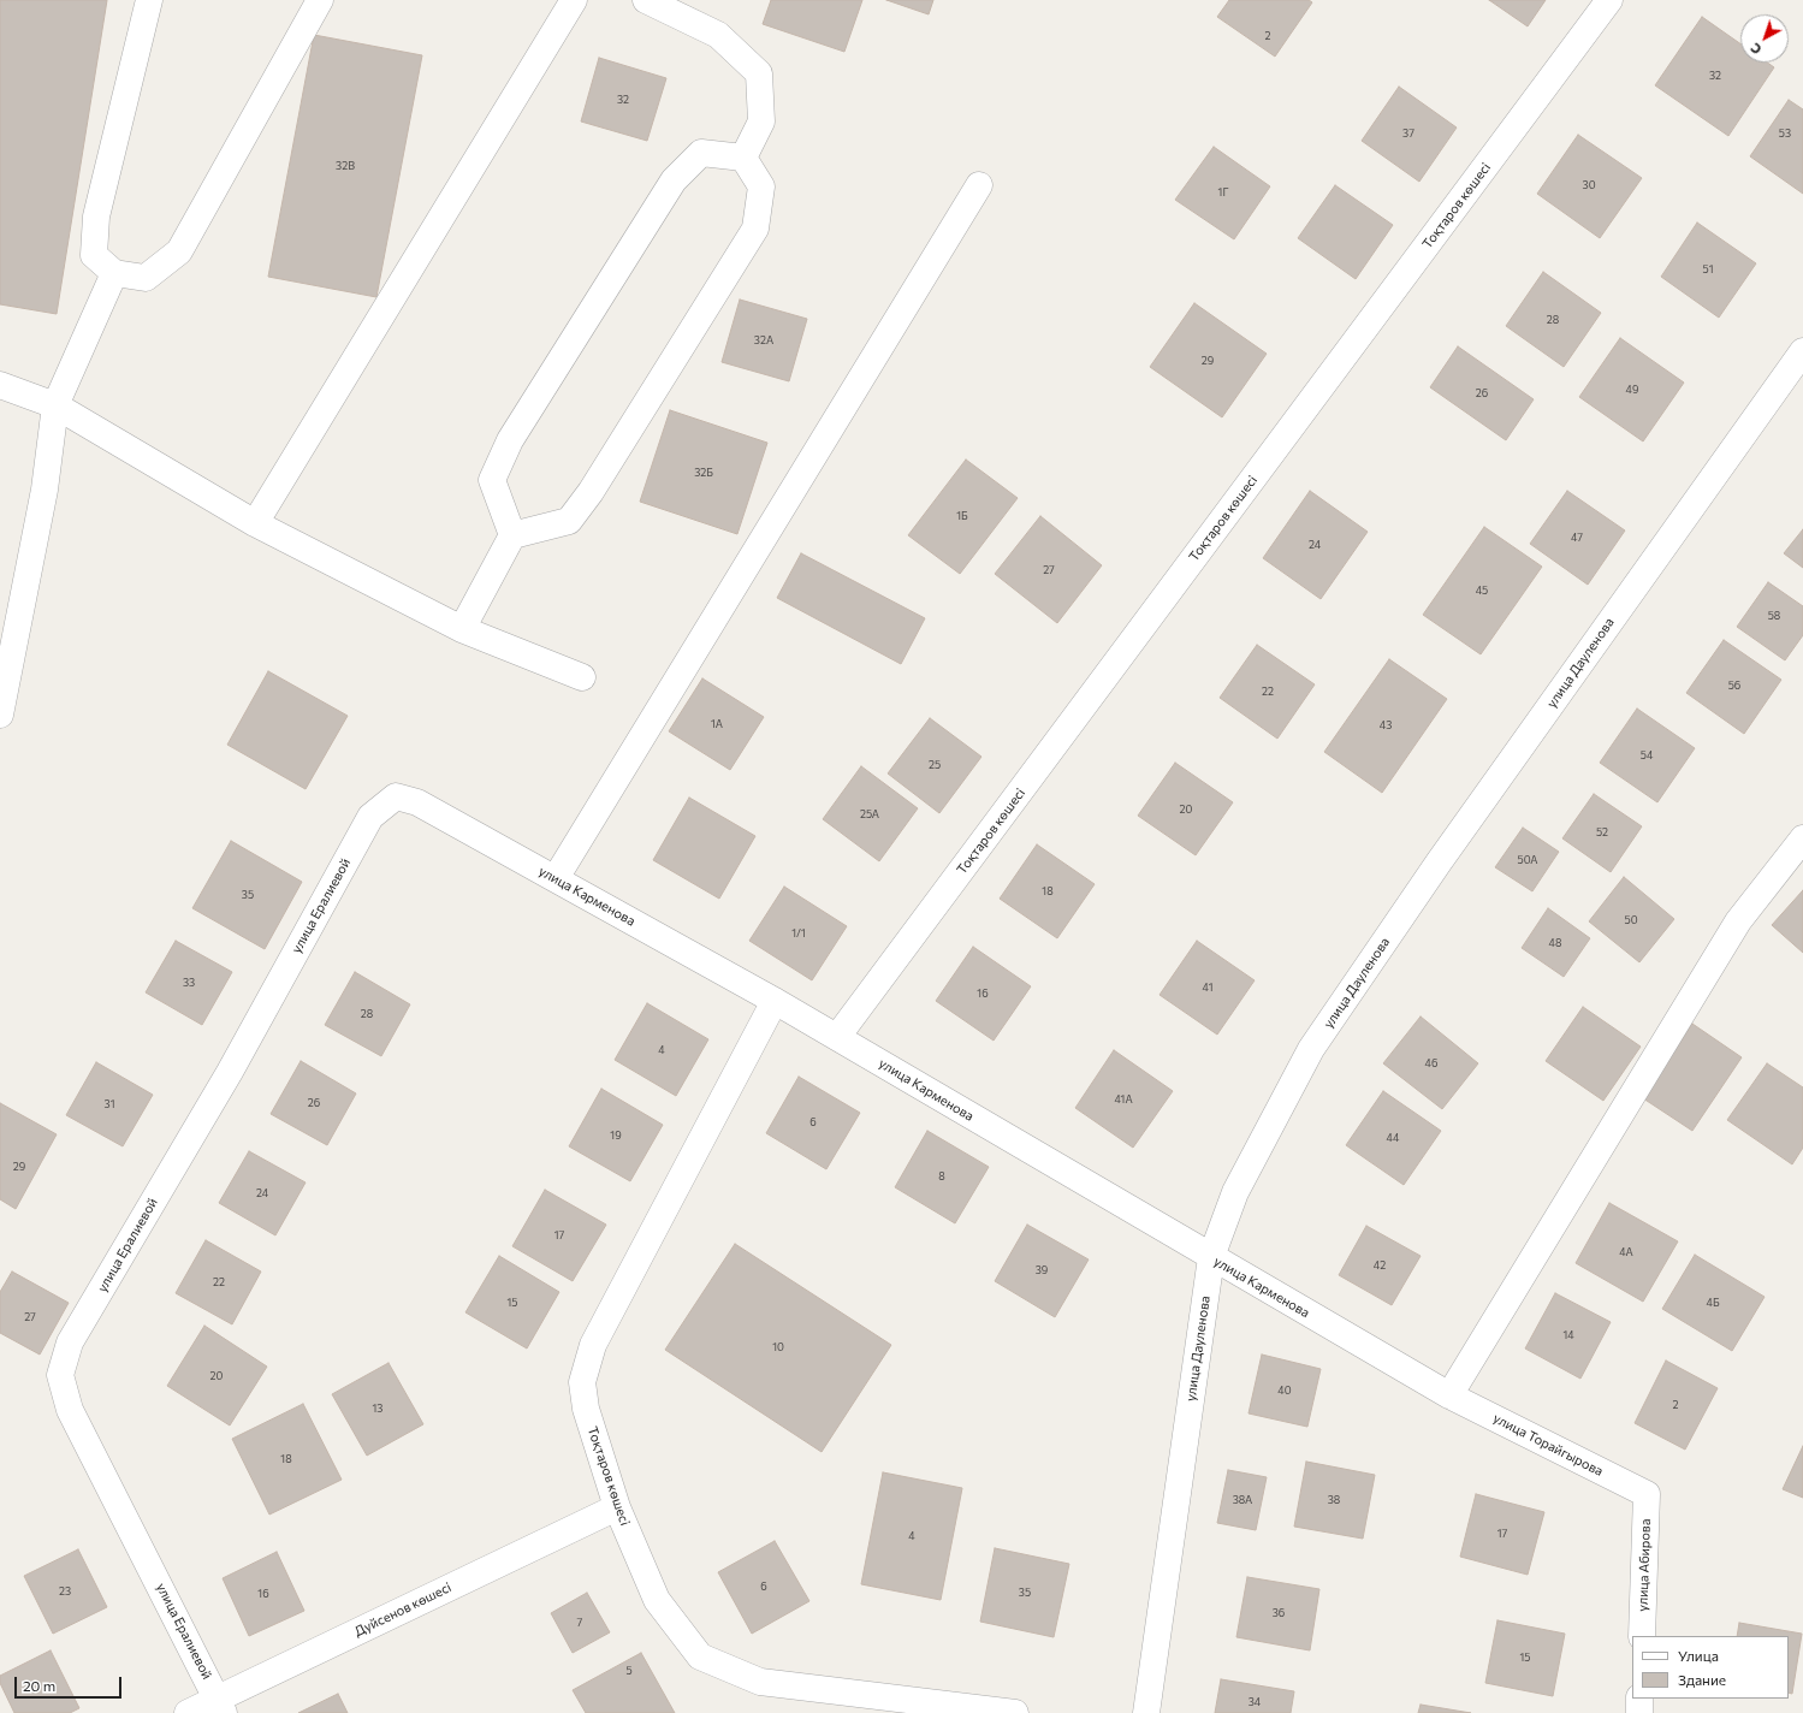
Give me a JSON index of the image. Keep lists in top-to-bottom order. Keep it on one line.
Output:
{"streets":{"street":["Тоқтаров көшесі","улица Дауленова","улица Карменова","улица Ералиевой","улица Торайгырова","улица Абирова","Дуйсенов көшесі"]},"crossings":[["Тоқтаров көшесі","улица Карменова"],["Тоқтаров көшесі","Дуйсенов көшесі"],["улица Дауленова","улица Карменова"],["улица Карменова","улица Ералиевой"],["улица Карменова","улица Торайгырова"],["улица Ералиевой","Дуйсенов көшесі"],["улица Торайгырова","улица Абирова"]],"house_numbers":["2","32","32","37","53","32В","30","1Г","51","28","32А","29","49","26","32Б","1Б","47","24","27","45","58","56","22","1А","43","54","25","20","25А","52","50А","18","35","50","1/1","48","33","41","16","28","4","46","41А","26","31","6","19","44","29","8","24","17","4А","42","39","22","15","4Б","27","14","10","20","40","2","13","18","38А","38","17","4","6","23","35","16","36","7","15","5","34"],"legend":["Улица","Здание"],"scale_bar":"20 m","north":"bottom left"}
